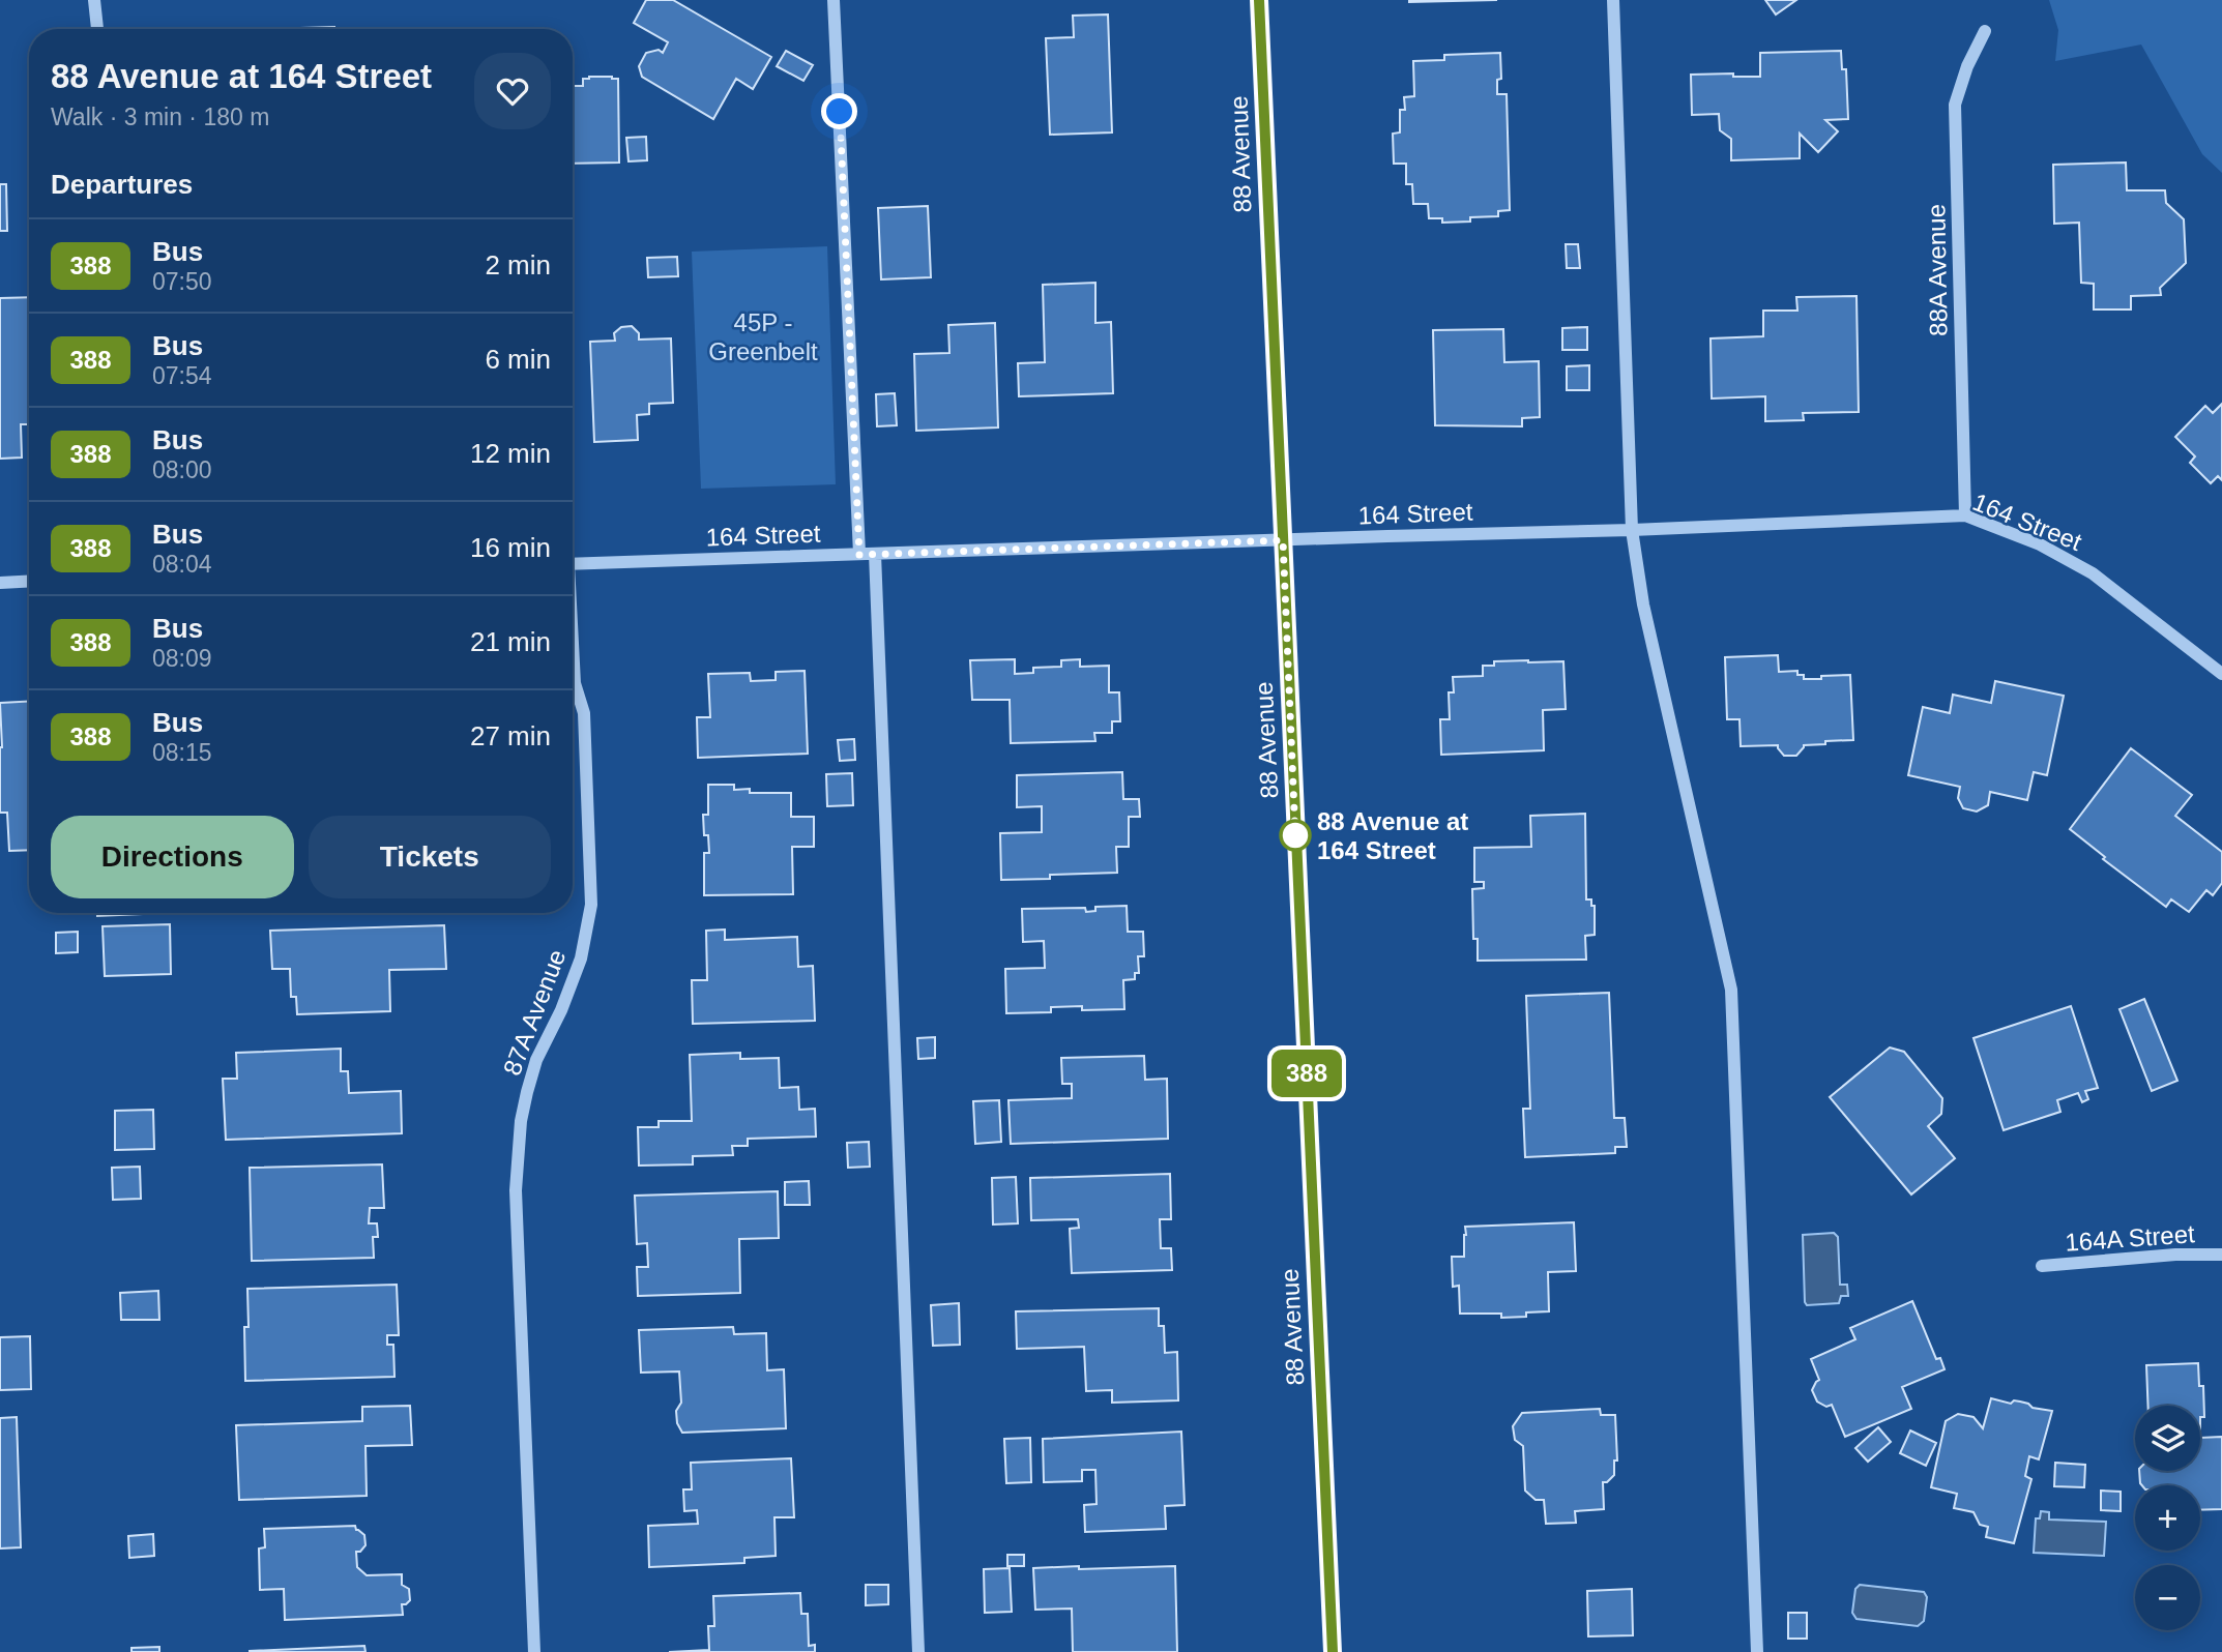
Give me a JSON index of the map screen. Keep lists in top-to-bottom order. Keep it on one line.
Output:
{"streets":{"main road":["88 Avenue"],"street":["88A Avenue","164 Street","87A Avenue","164A Street"]},"crossings":[["88 Avenue","164 Street"],["88A Avenue","164 Street"]],"parks":["45P - Greenbelt"],"places":["88 Avenue at 164 Street"],"lines":["bus line 388"],"page":{"on_map":"388","heading":[["88 Avenue at 164 Street","Walk · 3 min · 180 m"],"Departures"],"list":[{"mark":"388","name":"Bus","note":"07:50","value":"2 min"},{"mark":"388","name":"Bus","note":"07:54","value":"6 min"},{"mark":"388","name":"Bus","note":"08:00","value":"12 min"},{"mark":"388","name":"Bus","note":"08:04","value":"16 min"},{"mark":"388","name":"Bus","note":"08:09","value":"21 min"},{"mark":"388","name":"Bus","note":"08:15","value":"27 min"}],"buttons":["Directions","Tickets"],"map_buttons":["+","−"]}}
